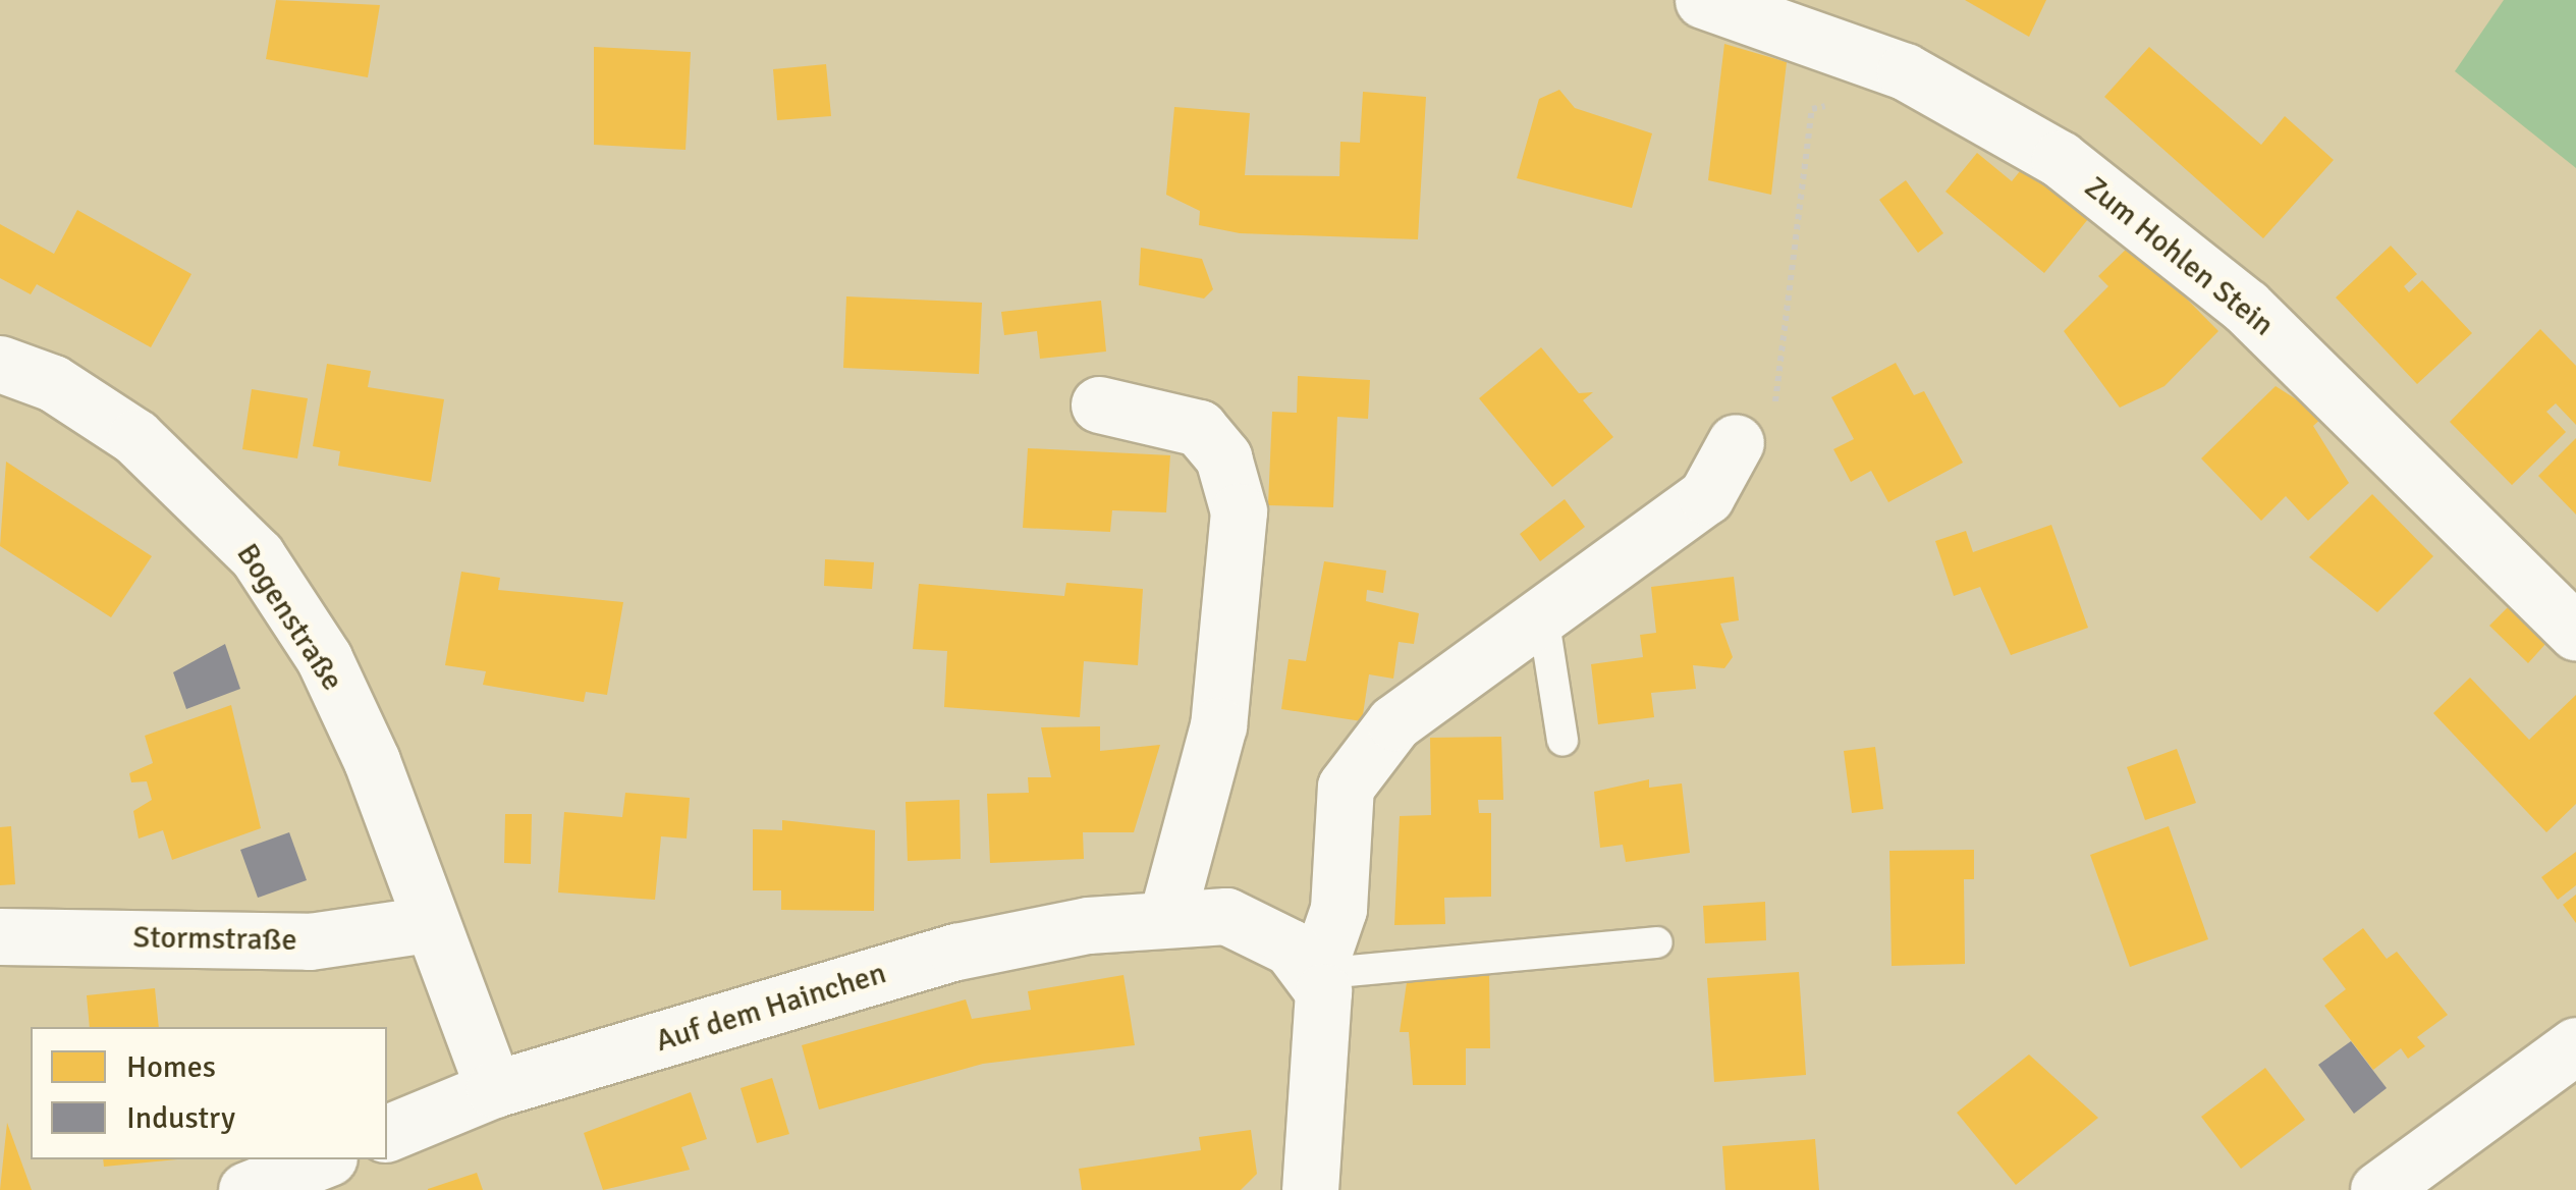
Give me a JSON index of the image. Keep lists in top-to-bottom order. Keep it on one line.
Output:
{"streets":{"street":["Zum Hohlen Stein","Bogenstraße","Stormstraße","Auf dem Hainchen"]},"crossings":[["Bogenstraße","Stormstraße"],["Bogenstraße","Auf dem Hainchen"]],"legend":["Homes","Industry"]}
